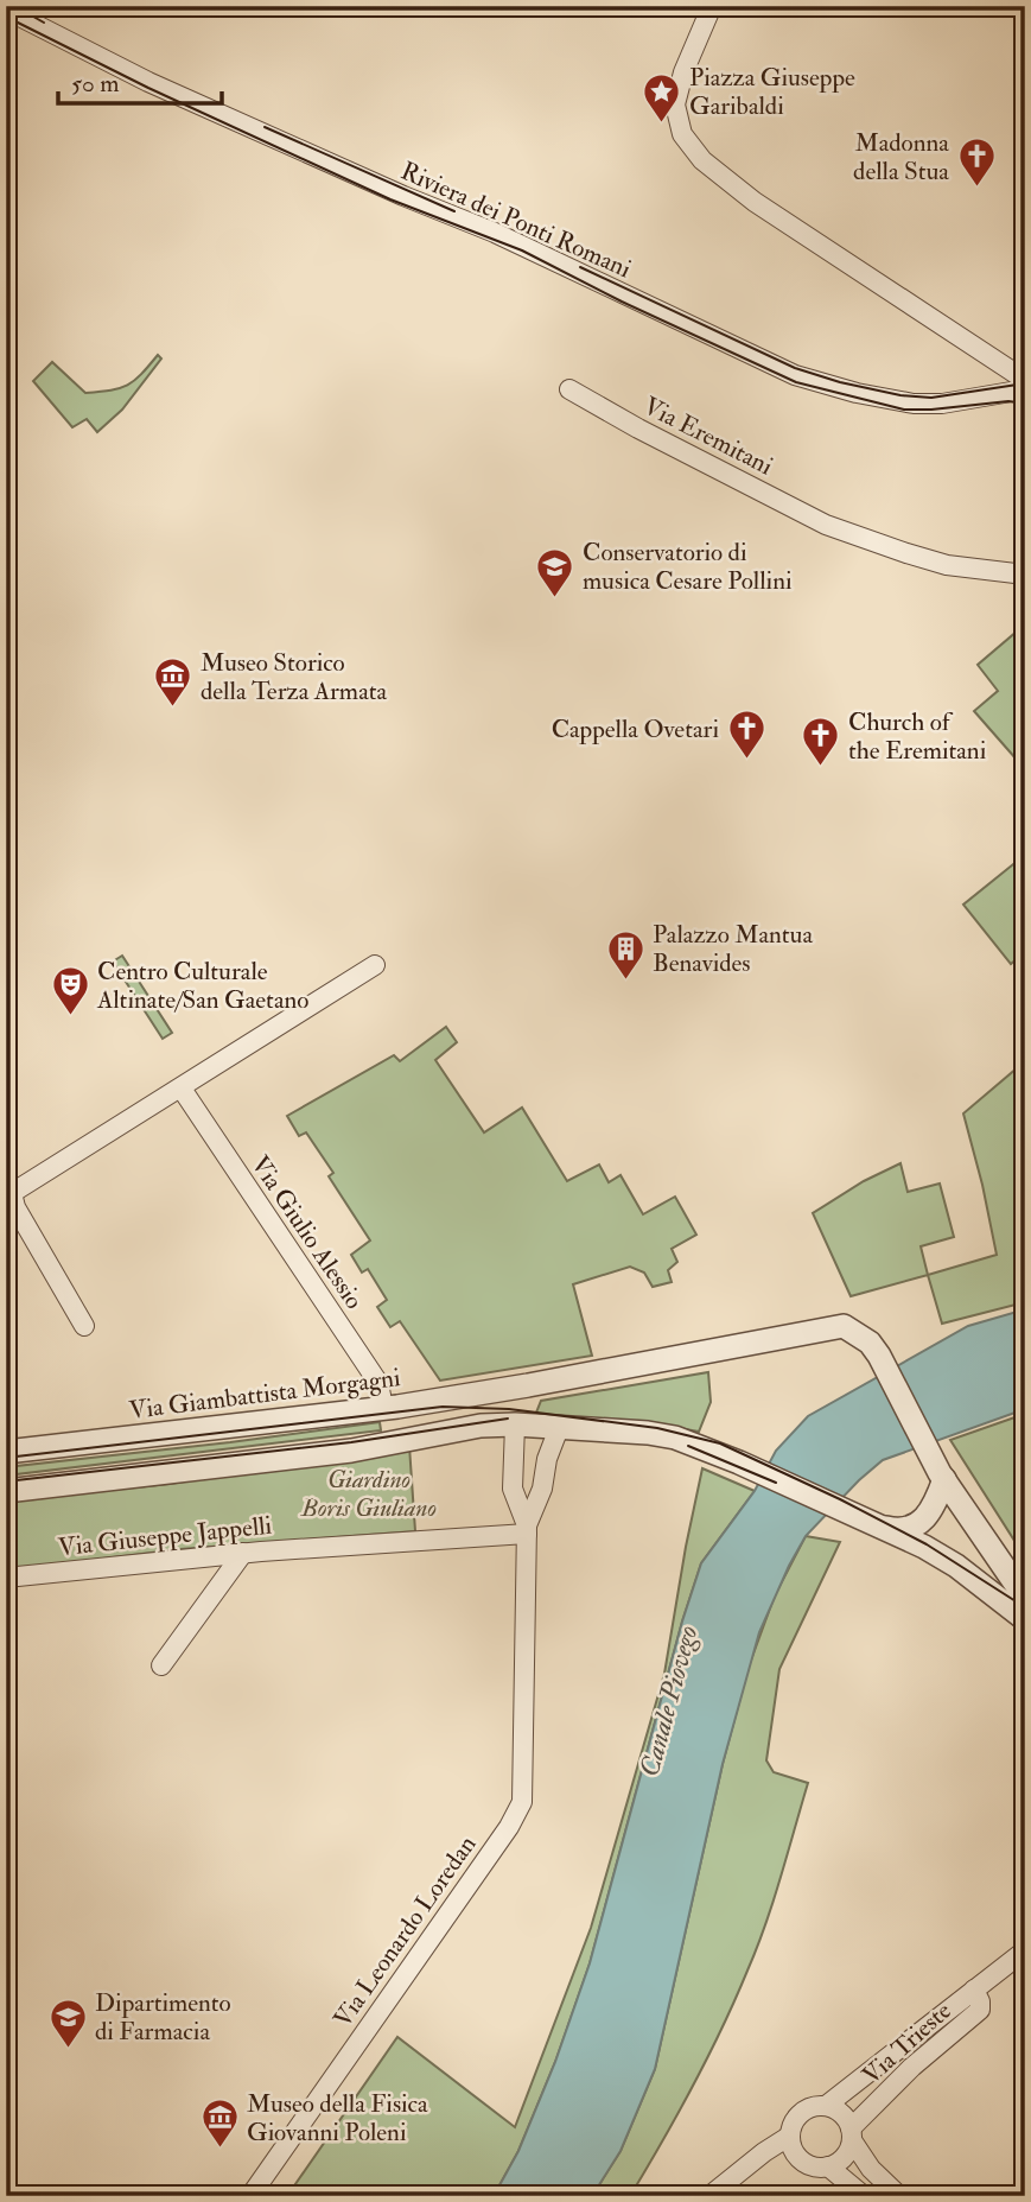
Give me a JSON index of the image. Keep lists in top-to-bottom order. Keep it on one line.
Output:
{"streets":{"street":["Riviera dei Ponti Romani","Via Eremitani","Via Giulio Alessio","Via Giambattista Morgagni","Via Giuseppe Jappelli","Via Leonardo Loredan","Via Trieste"]},"crossings":[["Via Giulio Alessio","Via Giambattista Morgagni"],["Via Giuseppe Jappelli","Via Leonardo Loredan"]],"water":["Canale Piovego"],"parks":["Giardino Boris Giuliano"],"places":{"place":["Piazza Giuseppe Garibaldi"],"church":["Madonna della Stua","Cappella Ovetari","Church of the Eremitani"],"school or university":["Conservatorio di musica Cesare Pollini","Dipartimento di Farmacia"],"museum":["Museo Storico della Terza Armata","Museo della Fisica Giovanni Poleni"],"building":["Palazzo Mantua Benavides"],"theatre":["Centro Culturale Altinate/San Gaetano"]},"scale_bar":"50 m"}
